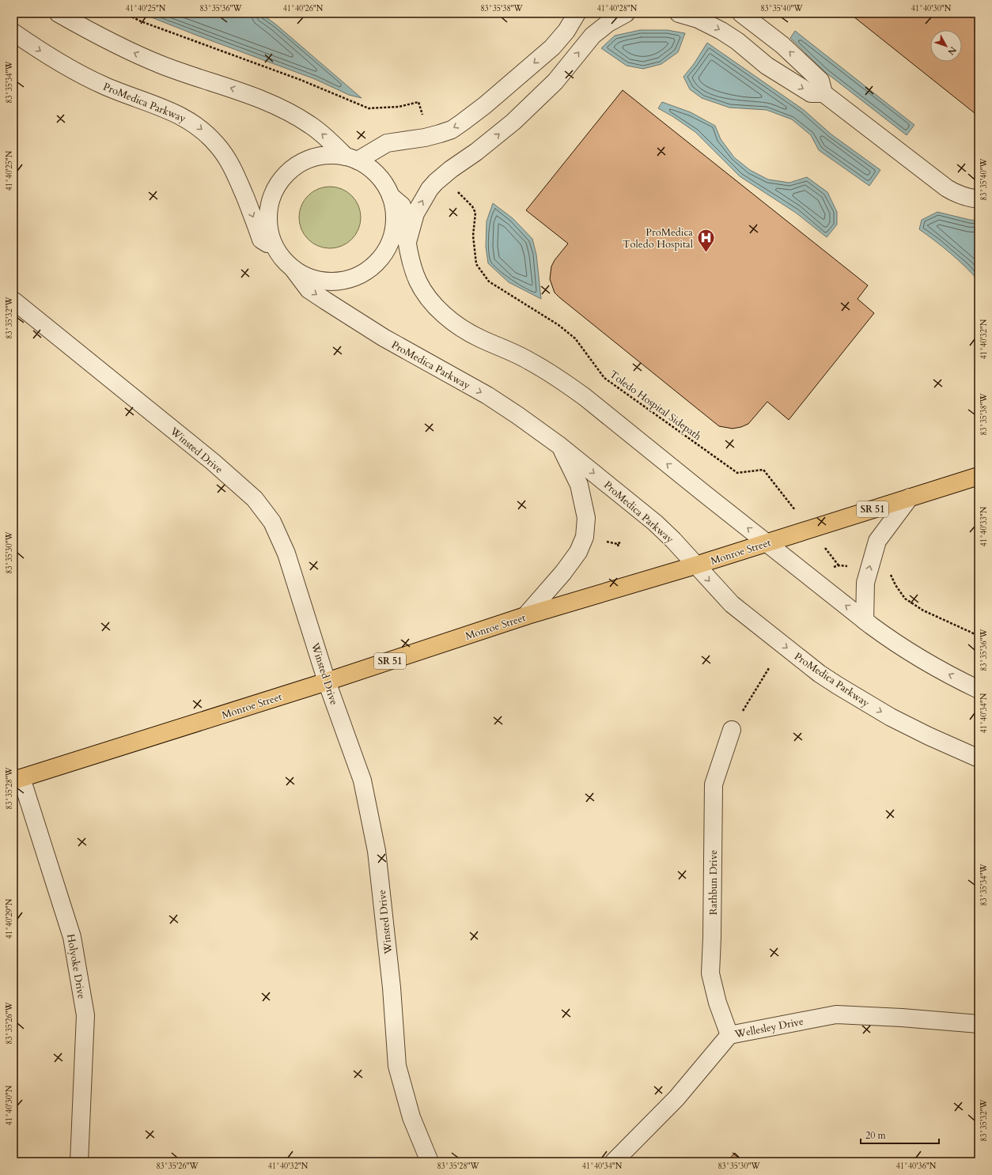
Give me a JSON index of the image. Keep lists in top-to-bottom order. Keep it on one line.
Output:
{"streets":{"main road":["SR 51","Monroe Street"],"street":["ProMedica Parkway","Winsted Drive","Rathbun Drive","Holyoke Drive","Wellesley Drive"],"path":["Toledo Hospital Sidepath"]},"crossings":[["ProMedica Parkway","Monroe Street"],["Winsted Drive","Monroe Street"],["Monroe Street","Holyoke Drive"],["Rathbun Drive","Wellesley Drive"]],"places":{"hospital":["ProMedica Toledo Hospital"]},"scale_bar":"20 m","north":"bottom right","coordinates":["41°40'25\"N","83°35'36\"W","41°40'26\"N","83°35'38\"W","41°40'28\"N","83°35'40\"W","41°40'30\"N","83°35'34\"W","83°35'32\"W","41°40'32\"N","41°40'33\"N","83°35'30\"W","41°40'34\"N","83°35'28\"W","41°40'29\"N","83°35'26\"W","41°40'36\"N"]}
